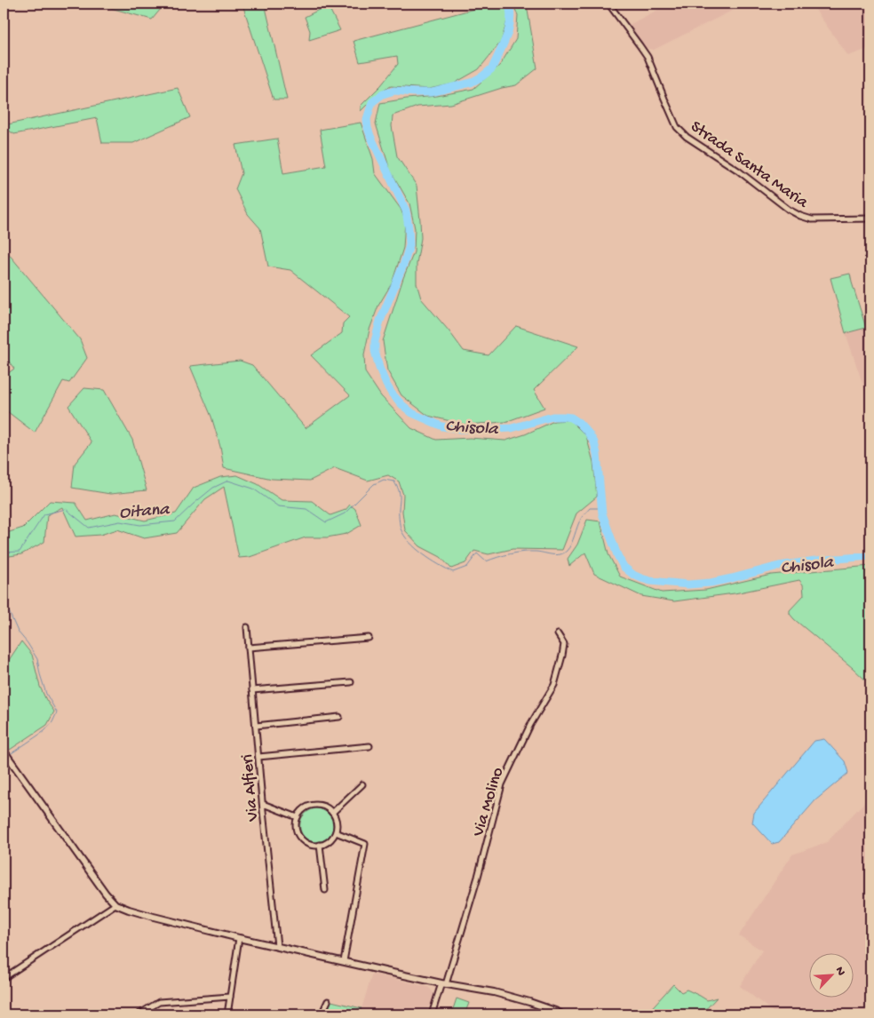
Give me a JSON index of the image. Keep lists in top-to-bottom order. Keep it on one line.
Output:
{"streets":{"street":["Strada Santa Maria","Via Alfieri","Via Molino"]},"water":["Chisola","Oitana"],"north":"top right"}
